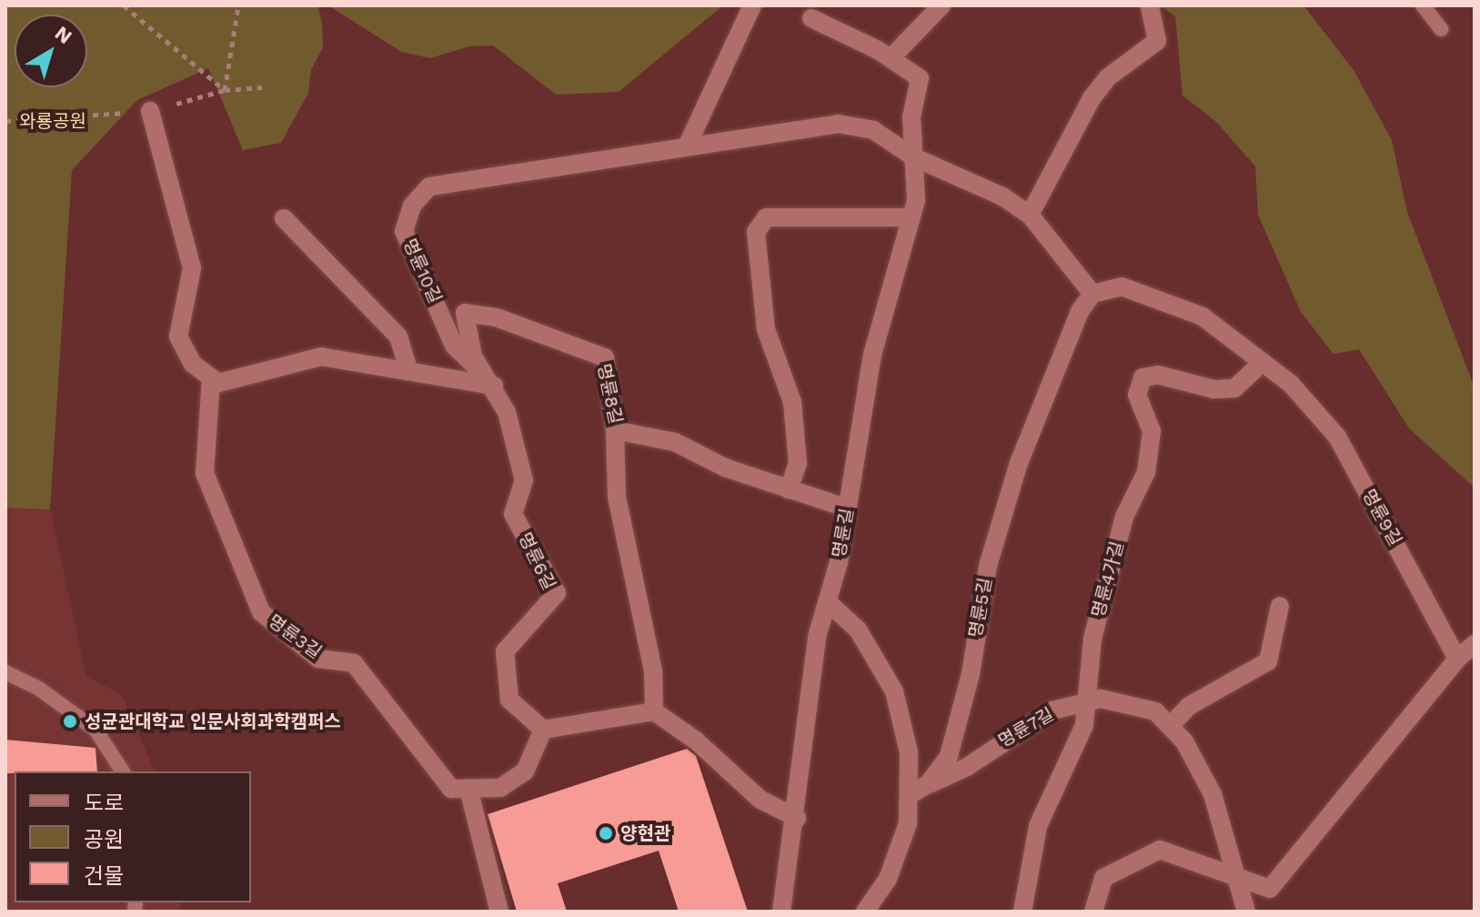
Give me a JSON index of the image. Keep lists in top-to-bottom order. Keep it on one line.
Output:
{"streets":{"street":["명륜10길","명륜8길","명륜9길","명륜길","명륜6길","명륜4가길","명륜5길","명륜3길","명륜7길"]},"crossings":[["명륜10길","명륜8길"],["명륜10길","명륜길"],["명륜10길","명륜6길"],["명륜8길","명륜길"],["명륜8길","명륜6길"],["명륜9길","명륜4가길"],["명륜9길","명륜5길"],["명륜4가길","명륜7길"],["명륜5길","명륜7길"]],"parks":["와룡공원"],"places":["성균관대학교 인문사회과학캠퍼스","양현관"],"legend":["도로","공원","건물"],"north":"top right"}
